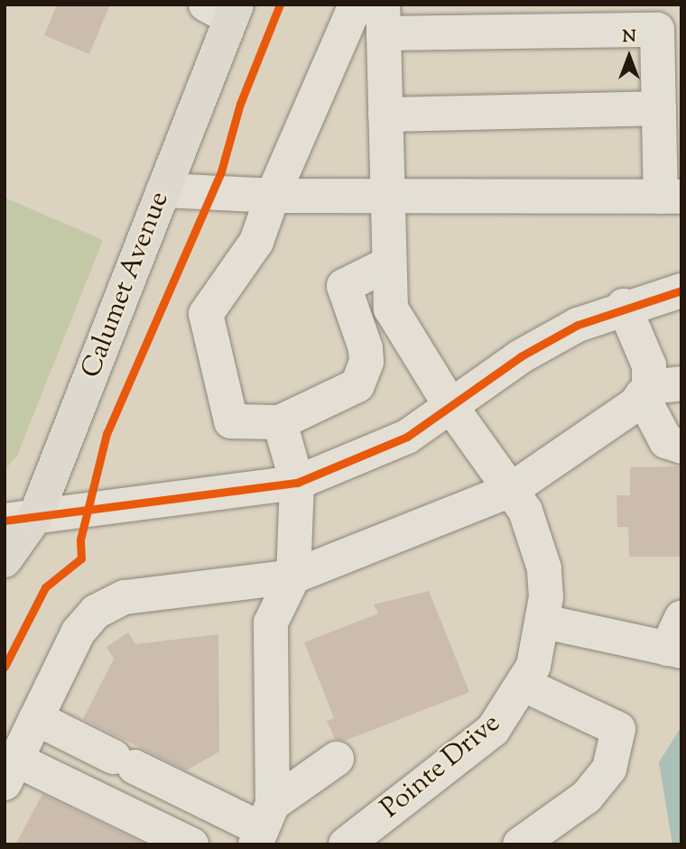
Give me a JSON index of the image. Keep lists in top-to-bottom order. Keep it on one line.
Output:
{"streets":{"main road":["Calumet Avenue"],"street":["Pointe Drive"]},"north":"top"}
